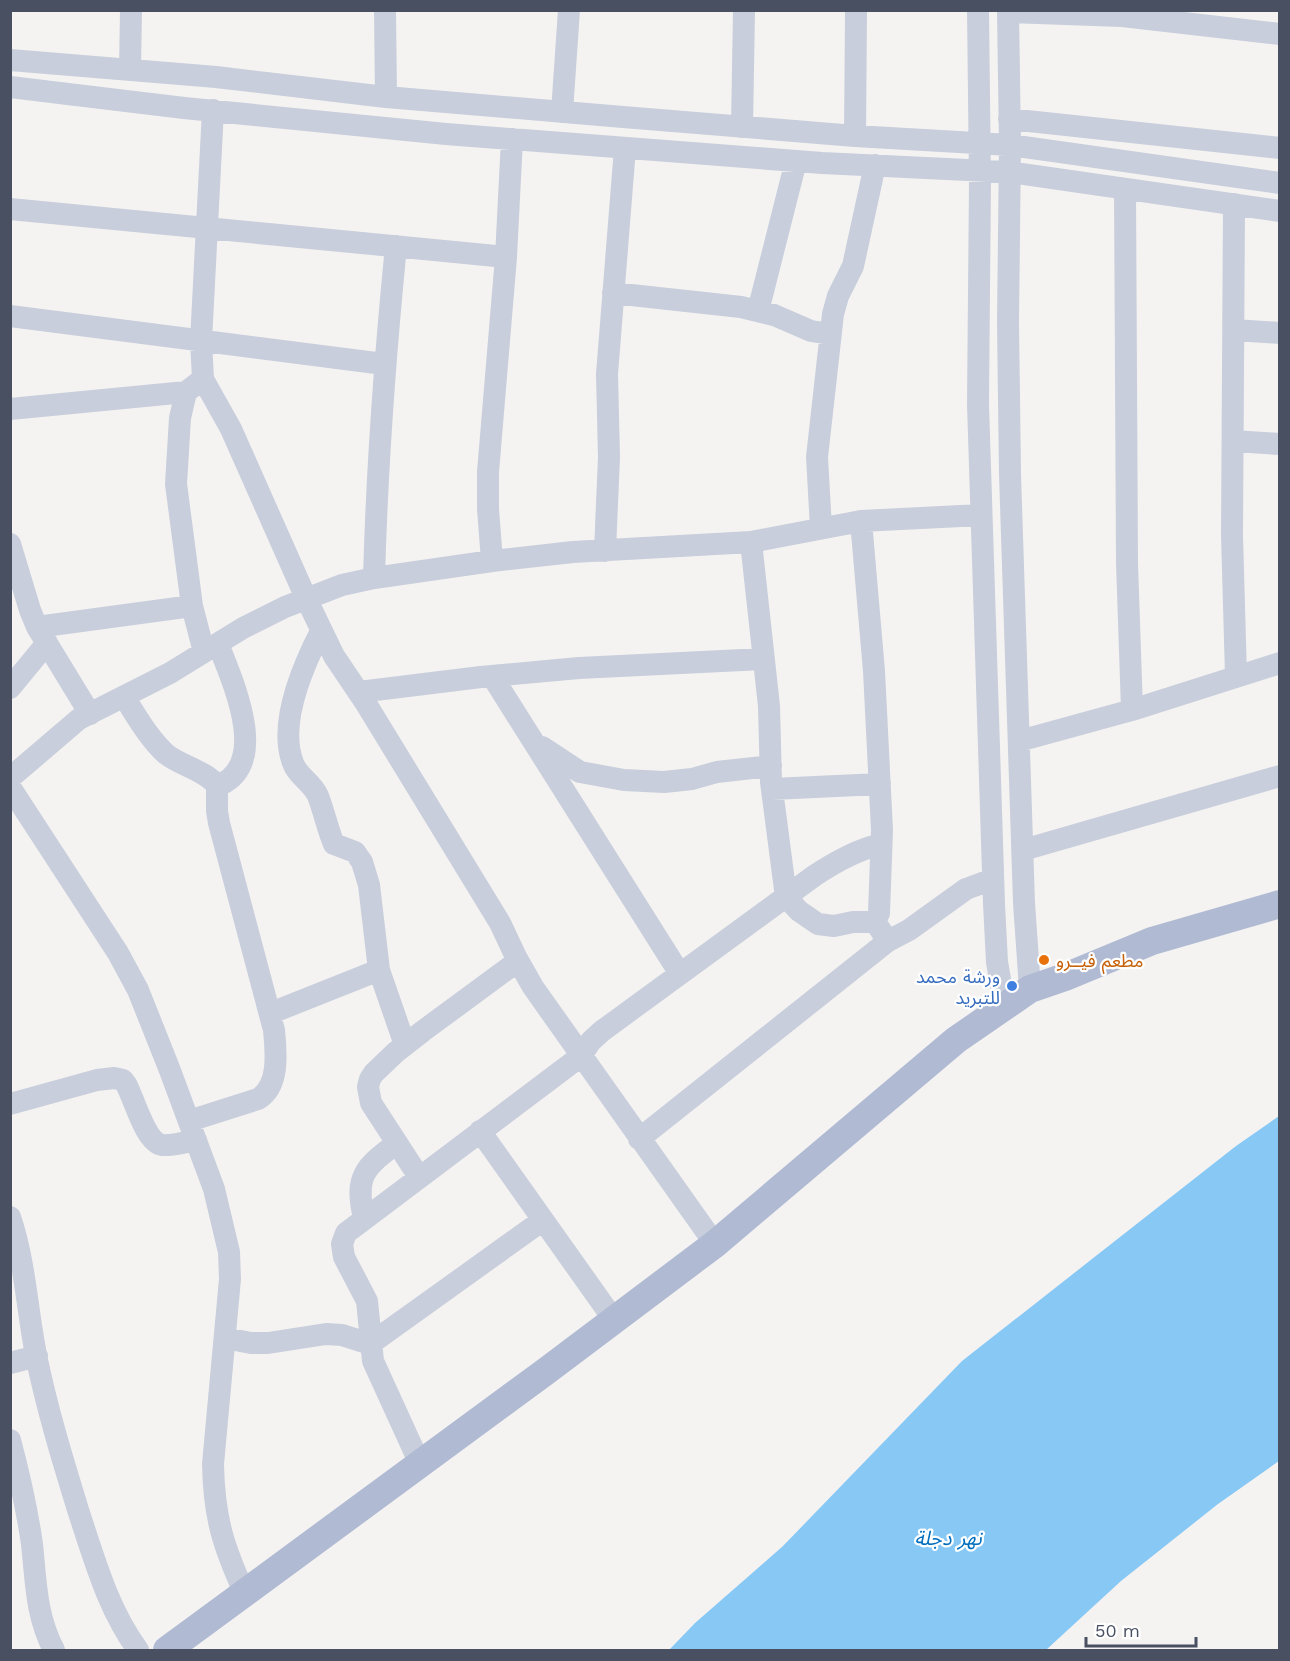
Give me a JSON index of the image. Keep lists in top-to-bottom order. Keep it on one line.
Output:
{"water":["نهر دجلة"],"places":["مطعم فيــرو","ورشة محمد للتبريد"],"scale_bar":"50 m"}
